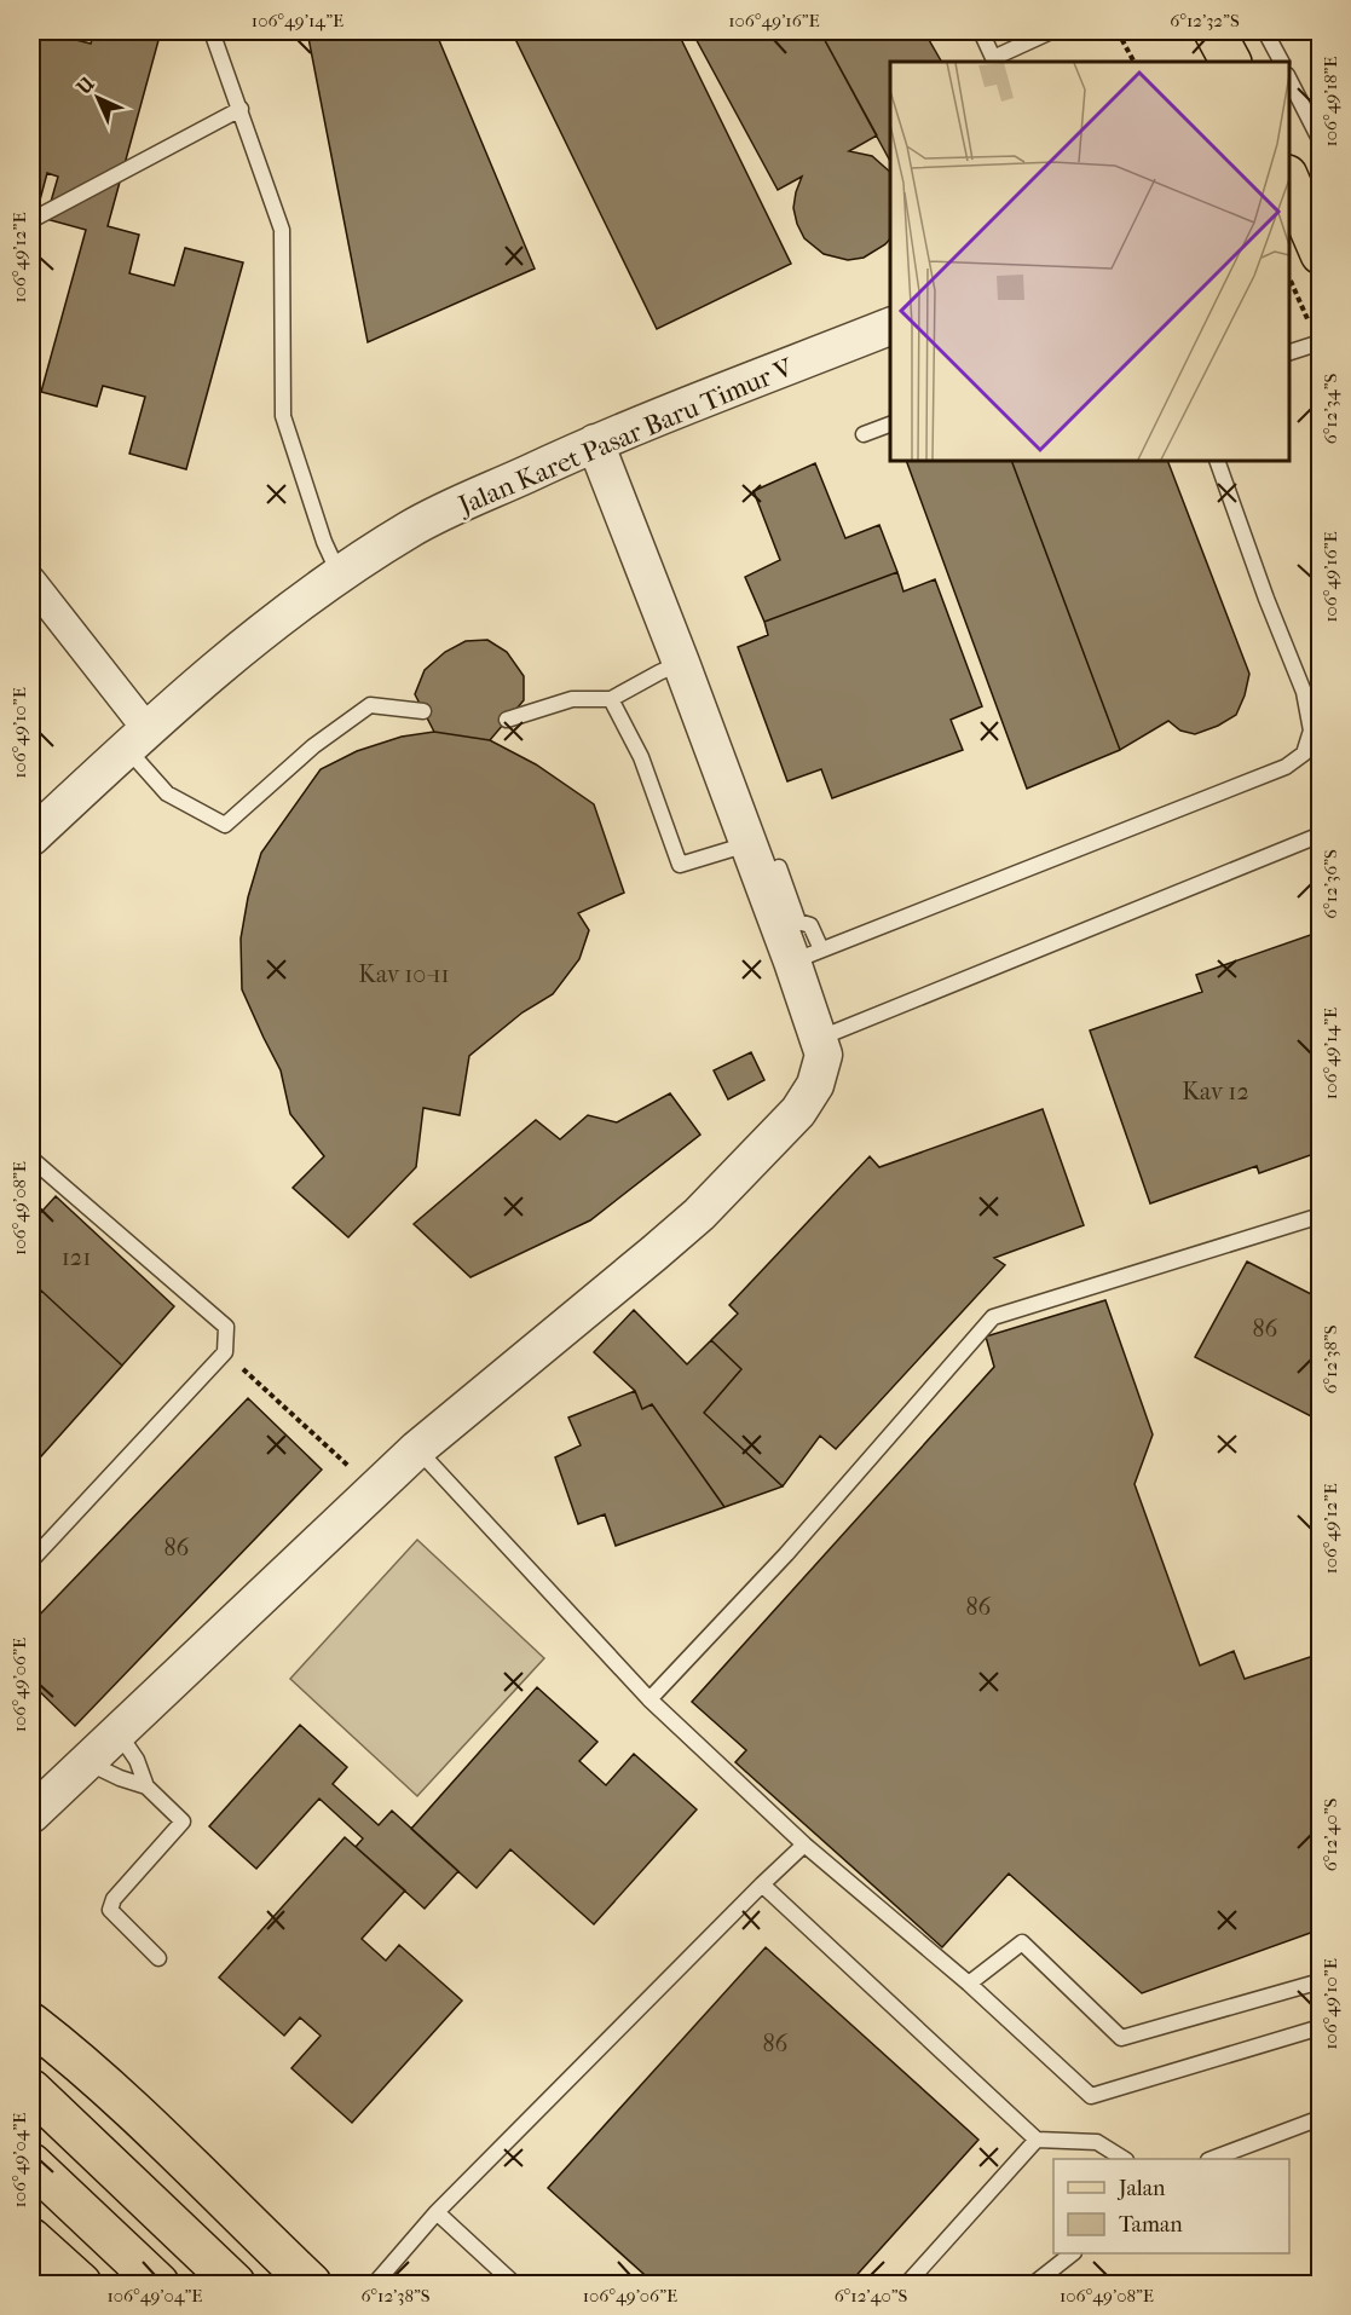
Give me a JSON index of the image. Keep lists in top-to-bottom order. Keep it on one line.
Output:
{"streets":{"street":["Jalan Karet Pasar Baru Timur V"]},"house_numbers":["Kav 10-11","Kav 12","121","86","86","86","86"],"legend":["Jalan","Taman"],"north":"top left","coordinates":["106°49'14\"E","106°49'16\"E","6°12'32\"S","106°49'18\"E","106°49'12\"E","6°12'34\"S","106°49'10\"E","6°12'36\"S","106°49'08\"E","6°12'38\"S","106°49'06\"E","6°12'40\"S","106°49'04\"E"]}
